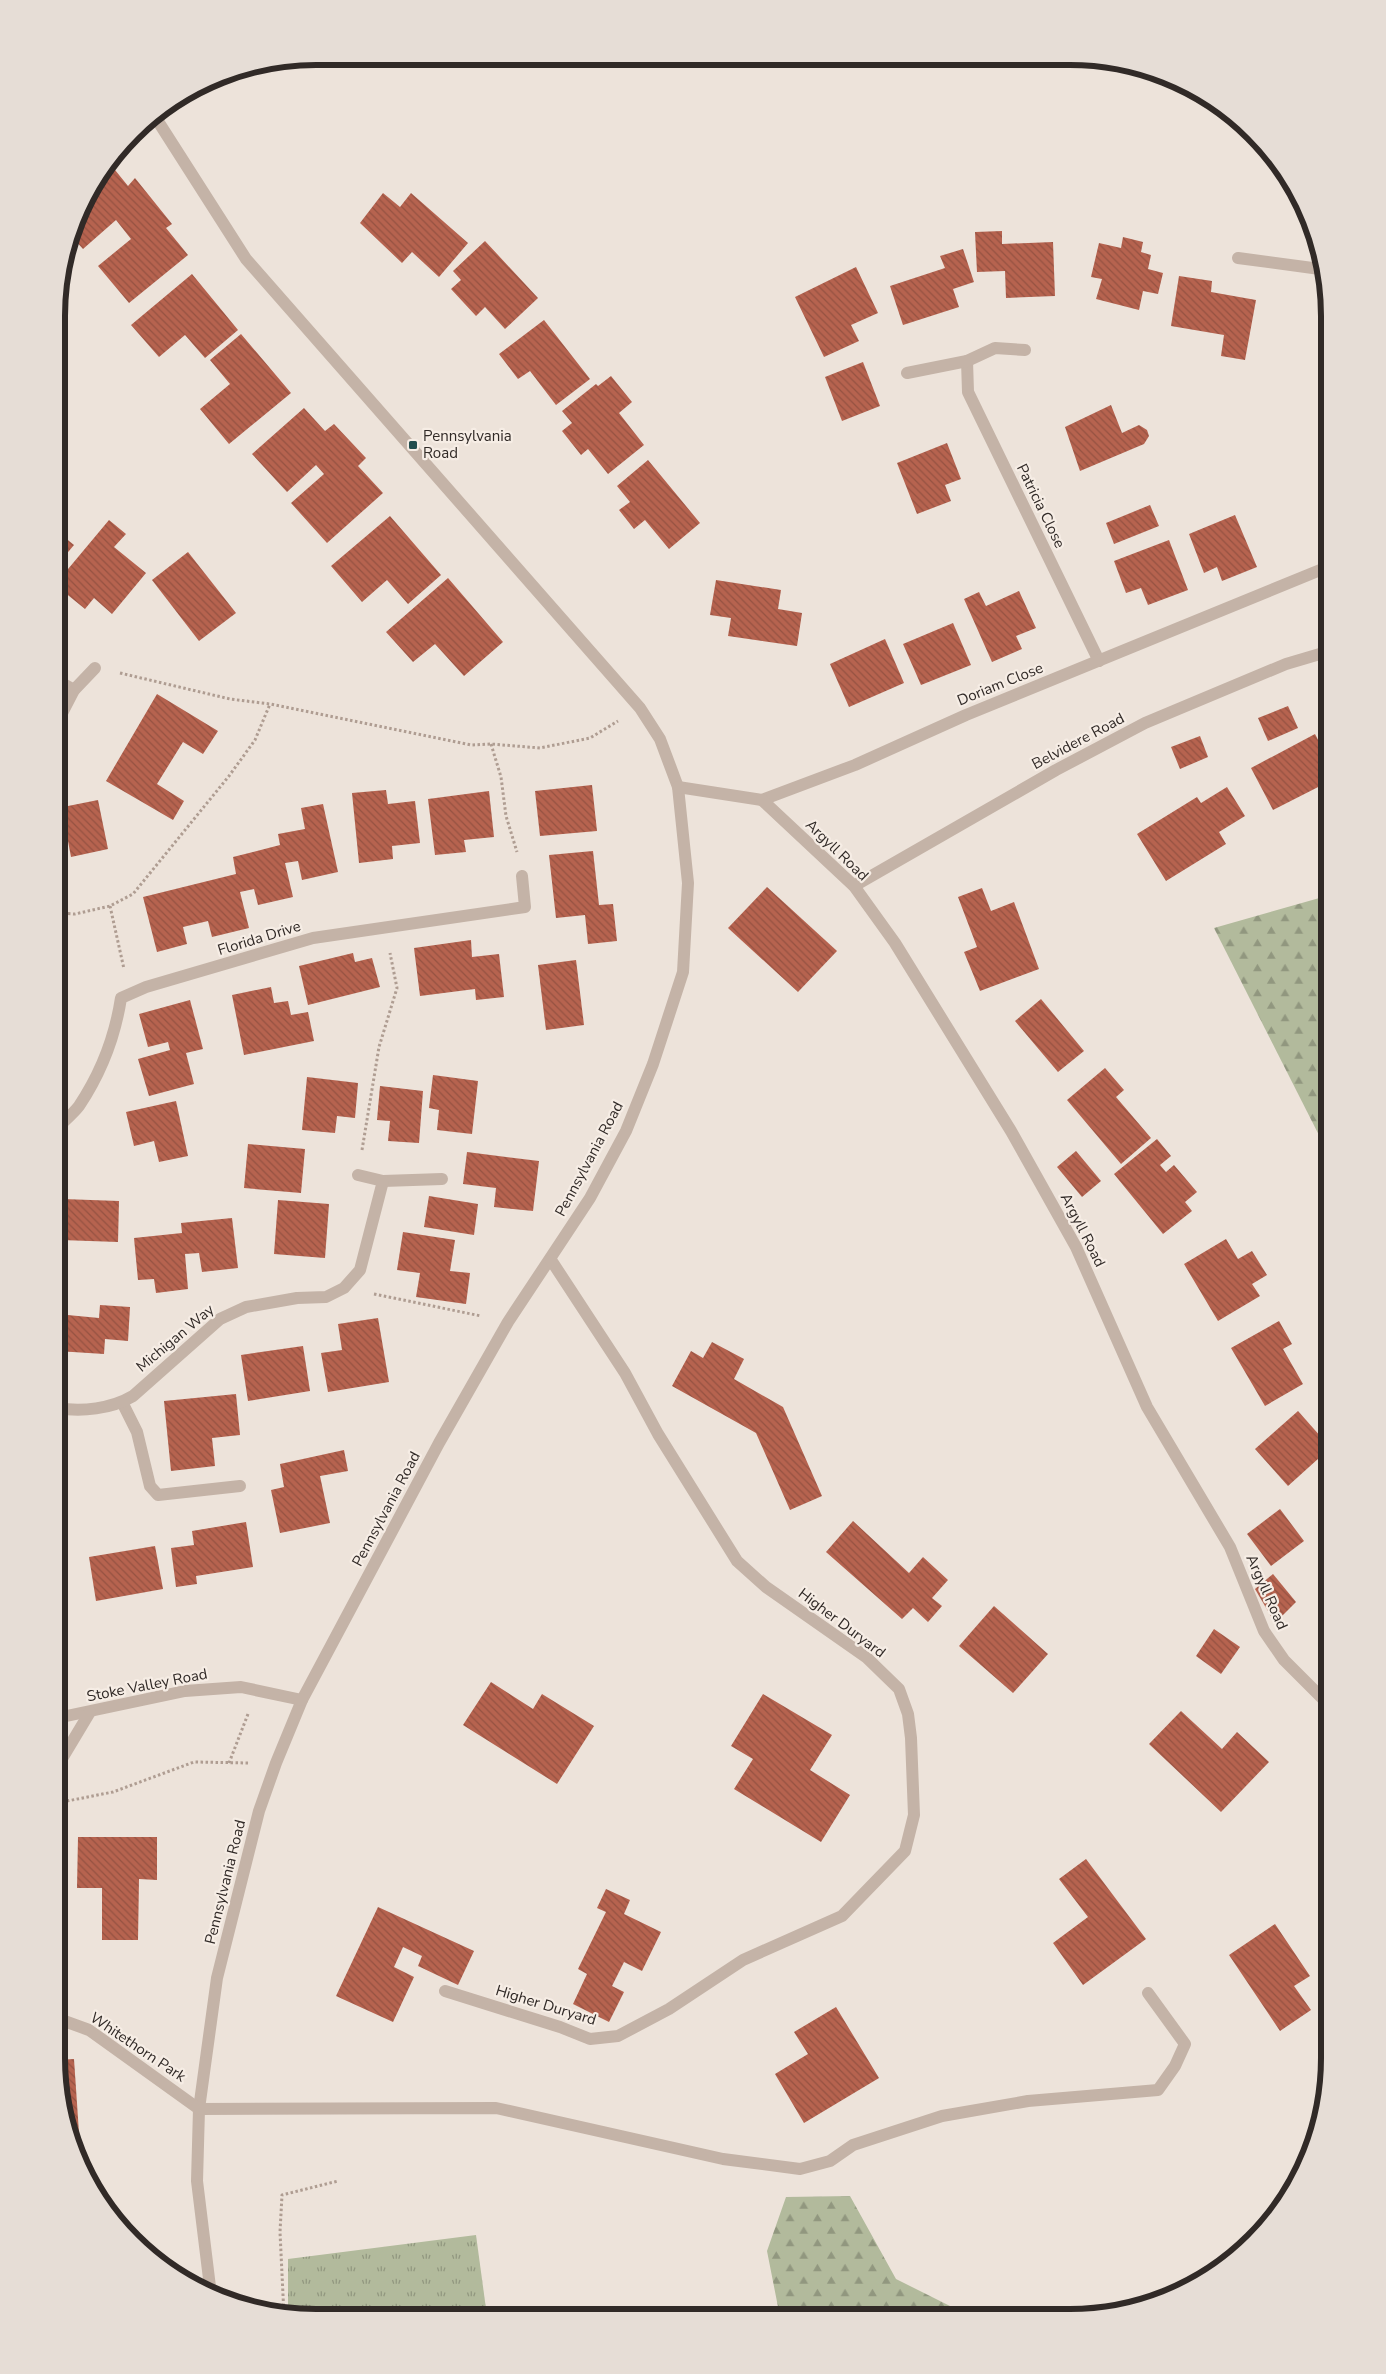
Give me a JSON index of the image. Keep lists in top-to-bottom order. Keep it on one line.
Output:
{"streets":{"street":["Patricia Close","Doriam Close","Belvidere Road","Argyll Road","Florida Drive","Pennsylvania Road","Michigan Way","Higher Duryard","Stoke Valley Road","Whitethorn Park"]},"crossings":[["Patricia Close","Doriam Close"],["Doriam Close","Argyll Road"],["Doriam Close","Pennsylvania Road"],["Belvidere Road","Argyll Road"],["Pennsylvania Road","Higher Duryard"],["Pennsylvania Road","Stoke Valley Road"],["Pennsylvania Road","Whitethorn Park"]],"places":{"transit":["Pennsylvania Road"]}}
